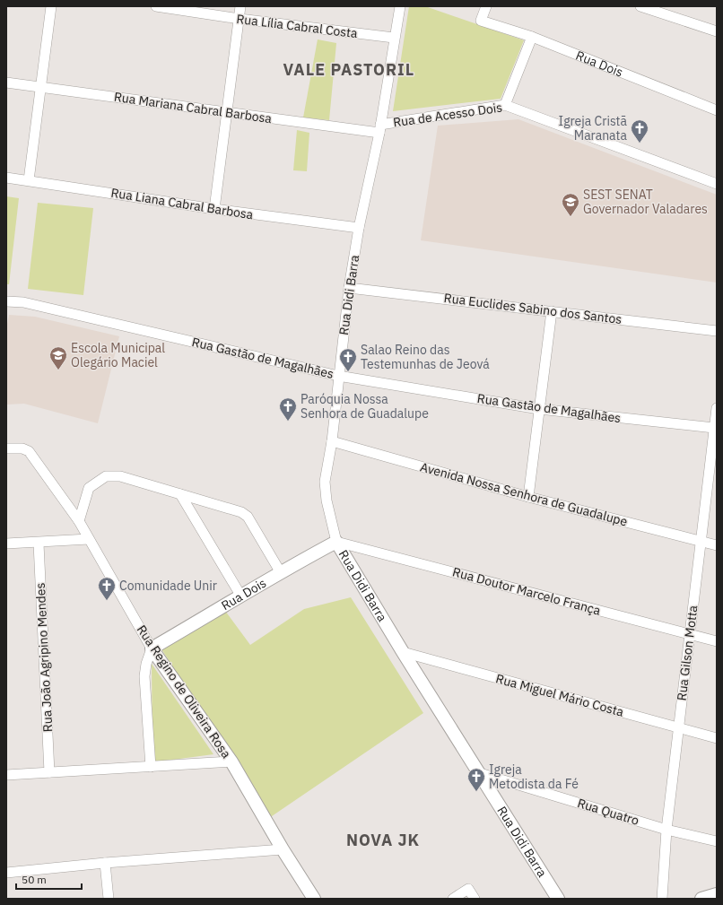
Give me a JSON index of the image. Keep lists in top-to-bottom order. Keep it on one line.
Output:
{"streets":{"street":["Rua Lília Cabral Costa","Rua Dois","Rua Mariana Cabral Barbosa","Rua de Acesso Dois","Rua Liana Cabral Barbosa","Rua Didi Barra","Rua Euclides Sabino dos Santos","Rua Gastão de Magalhães","Avenida Nossa Senhora de Guadalupe","Rua Doutor Marcelo França","Rua Gilson Motta","Rua João Agripino Mendes","Rua Regino de Oliveira Rosa","Rua Miguel Mário Costa","Rua Quatro"]},"crossings":[["Rua Lília Cabral Costa","Rua Didi Barra"],["Rua Dois","Rua Didi Barra"],["Rua Dois","Rua Doutor Marcelo França"],["Rua Dois","Rua Regino de Oliveira Rosa"],["Rua Mariana Cabral Barbosa","Rua de Acesso Dois"],["Rua Mariana Cabral Barbosa","Rua Didi Barra"],["Rua de Acesso Dois","Rua Didi Barra"],["Rua Liana Cabral Barbosa","Rua Didi Barra"],["Rua Didi Barra","Rua Euclides Sabino dos Santos"],["Rua Didi Barra","Rua Gastão de Magalhães"],["Rua Didi Barra","Avenida Nossa Senhora de Guadalupe"],["Rua Didi Barra","Rua Doutor Marcelo França"],["Rua Didi Barra","Rua Miguel Mário Costa"],["Rua Didi Barra","Rua Quatro"],["Rua Gastão de Magalhães","Rua Gilson Motta"],["Avenida Nossa Senhora de Guadalupe","Rua Gilson Motta"],["Rua Doutor Marcelo França","Rua Gilson Motta"],["Rua Gilson Motta","Rua Miguel Mário Costa"],["Rua Gilson Motta","Rua Quatro"]],"districts":["VALE PASTORIL","NOVA JK"],"places":{"church":["Igreja Cristã Maranata","Salao Reino das Testemunhas de Jeová","Paróquia Nossa Senhora de Guadalupe","Comunidade Unir","Igreja Metodista da Fé"],"school or university":["SEST SENAT Governador Valadares","Escola Municipal Olegário Maciel"]},"scale_bar":"50 m"}
